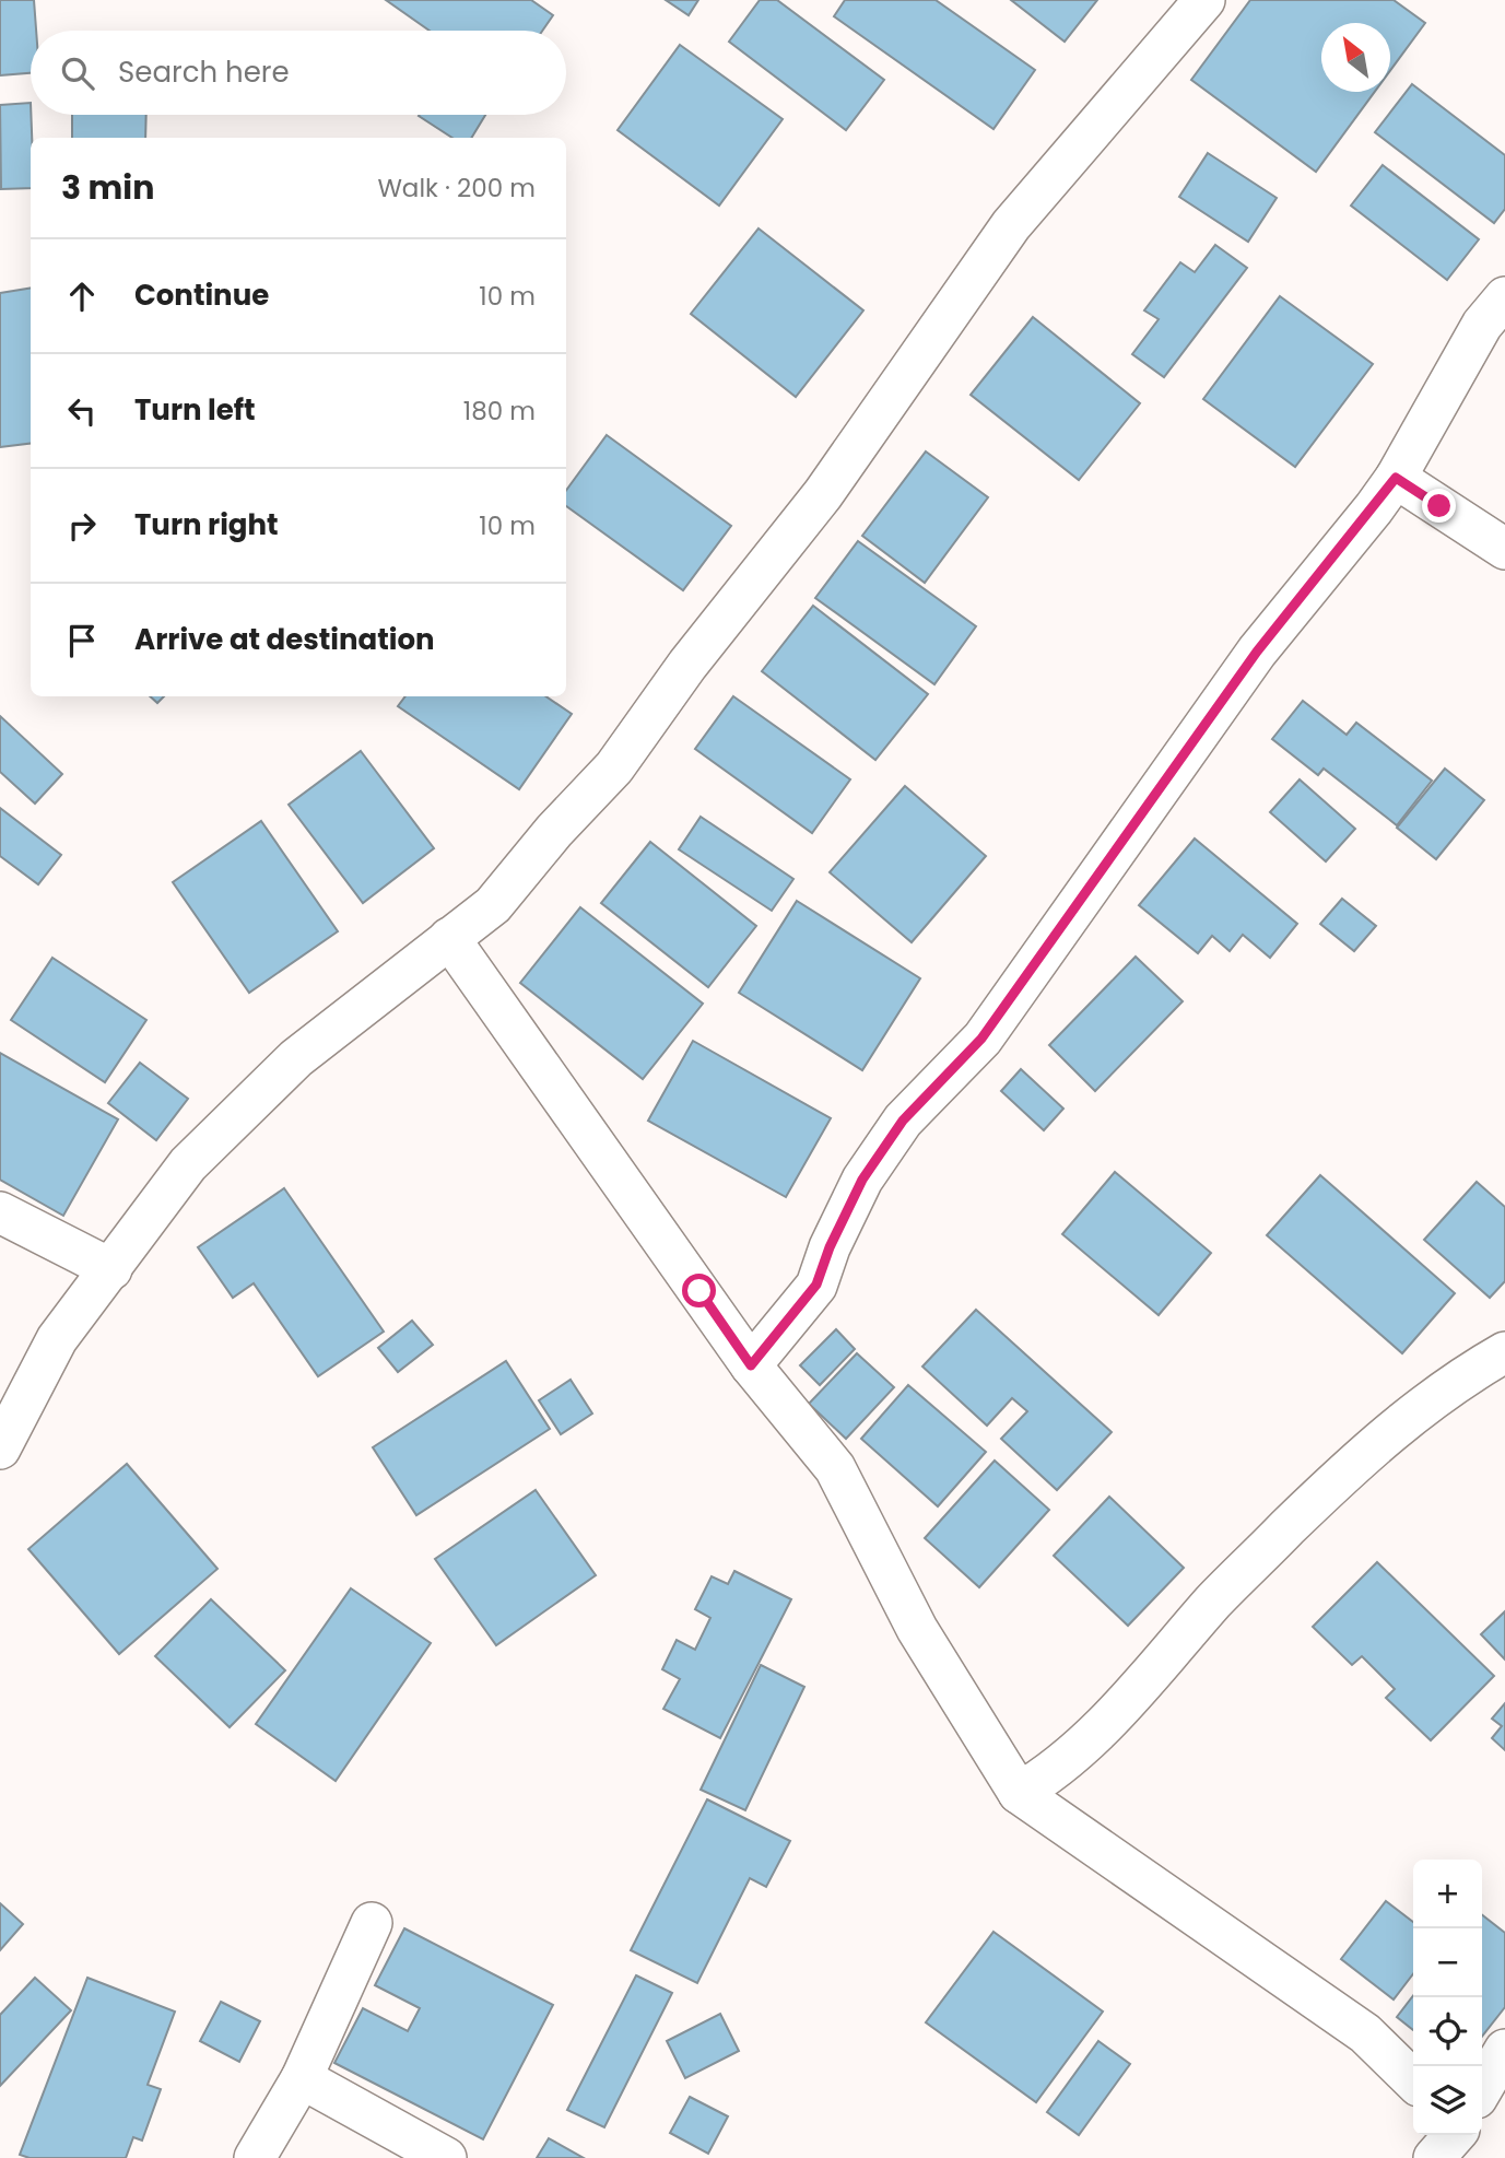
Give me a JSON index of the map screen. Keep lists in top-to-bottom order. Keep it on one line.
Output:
{"north":"top left","page":{"search":"Search here","heading":["3 min","Walk · 200 m"],"list":[["Continue","10 m"],["Turn left","180 m"],["Turn right","10 m"],"Arrive at destination"],"map_buttons":["+","−"]}}
